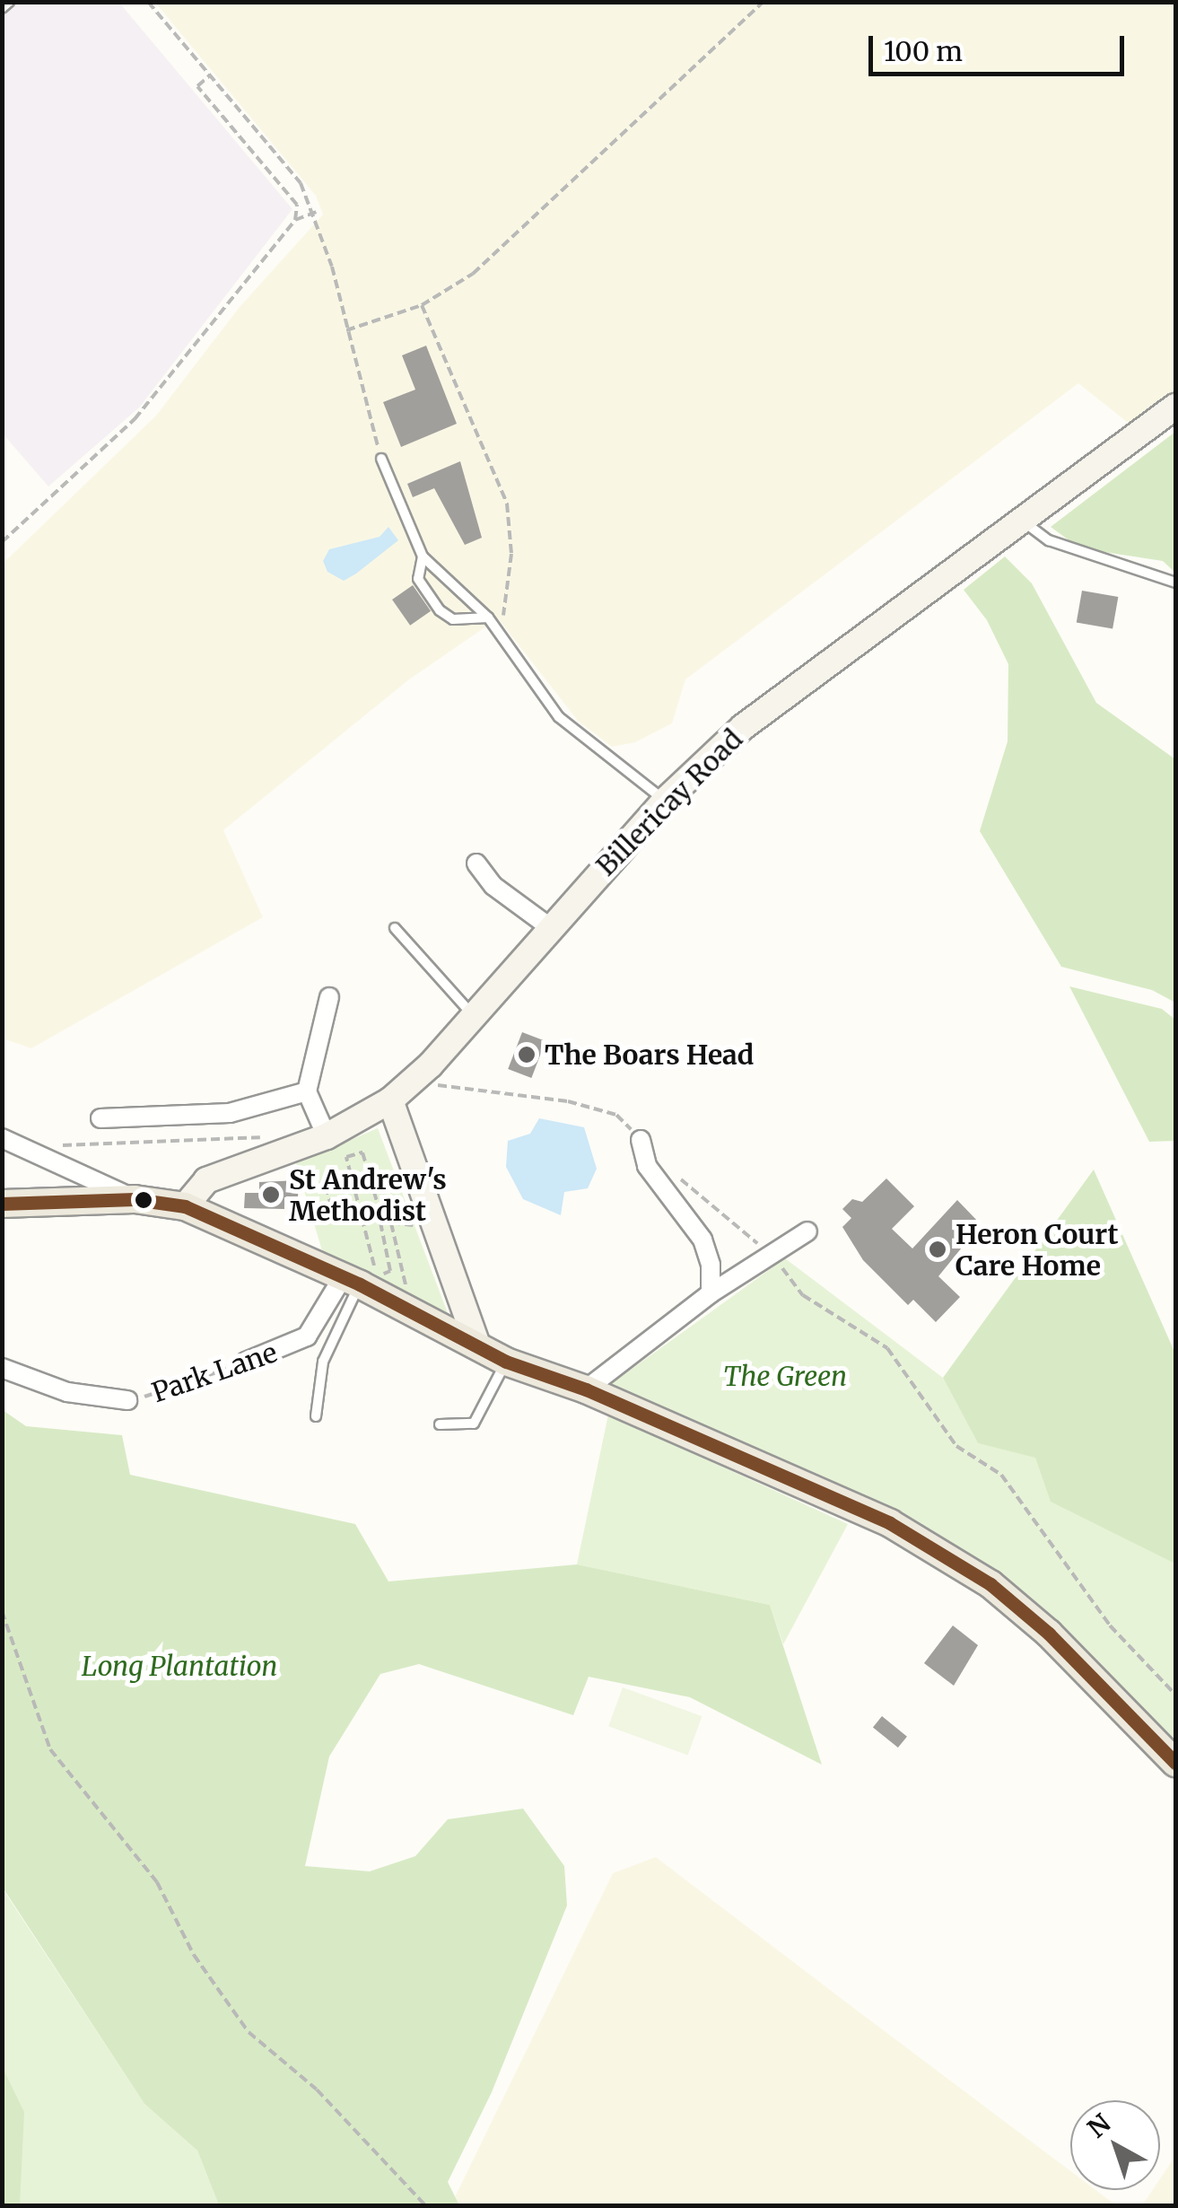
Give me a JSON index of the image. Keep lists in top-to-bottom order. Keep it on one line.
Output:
{"streets":{"street":["Billericay Road","Park Lane"]},"parks":["The Green","Long Plantation"],"places":["The Boars Head","St Andrew's Methodist","Heron Court Care Home"],"scale_bar":"100 m","north":"top left"}
